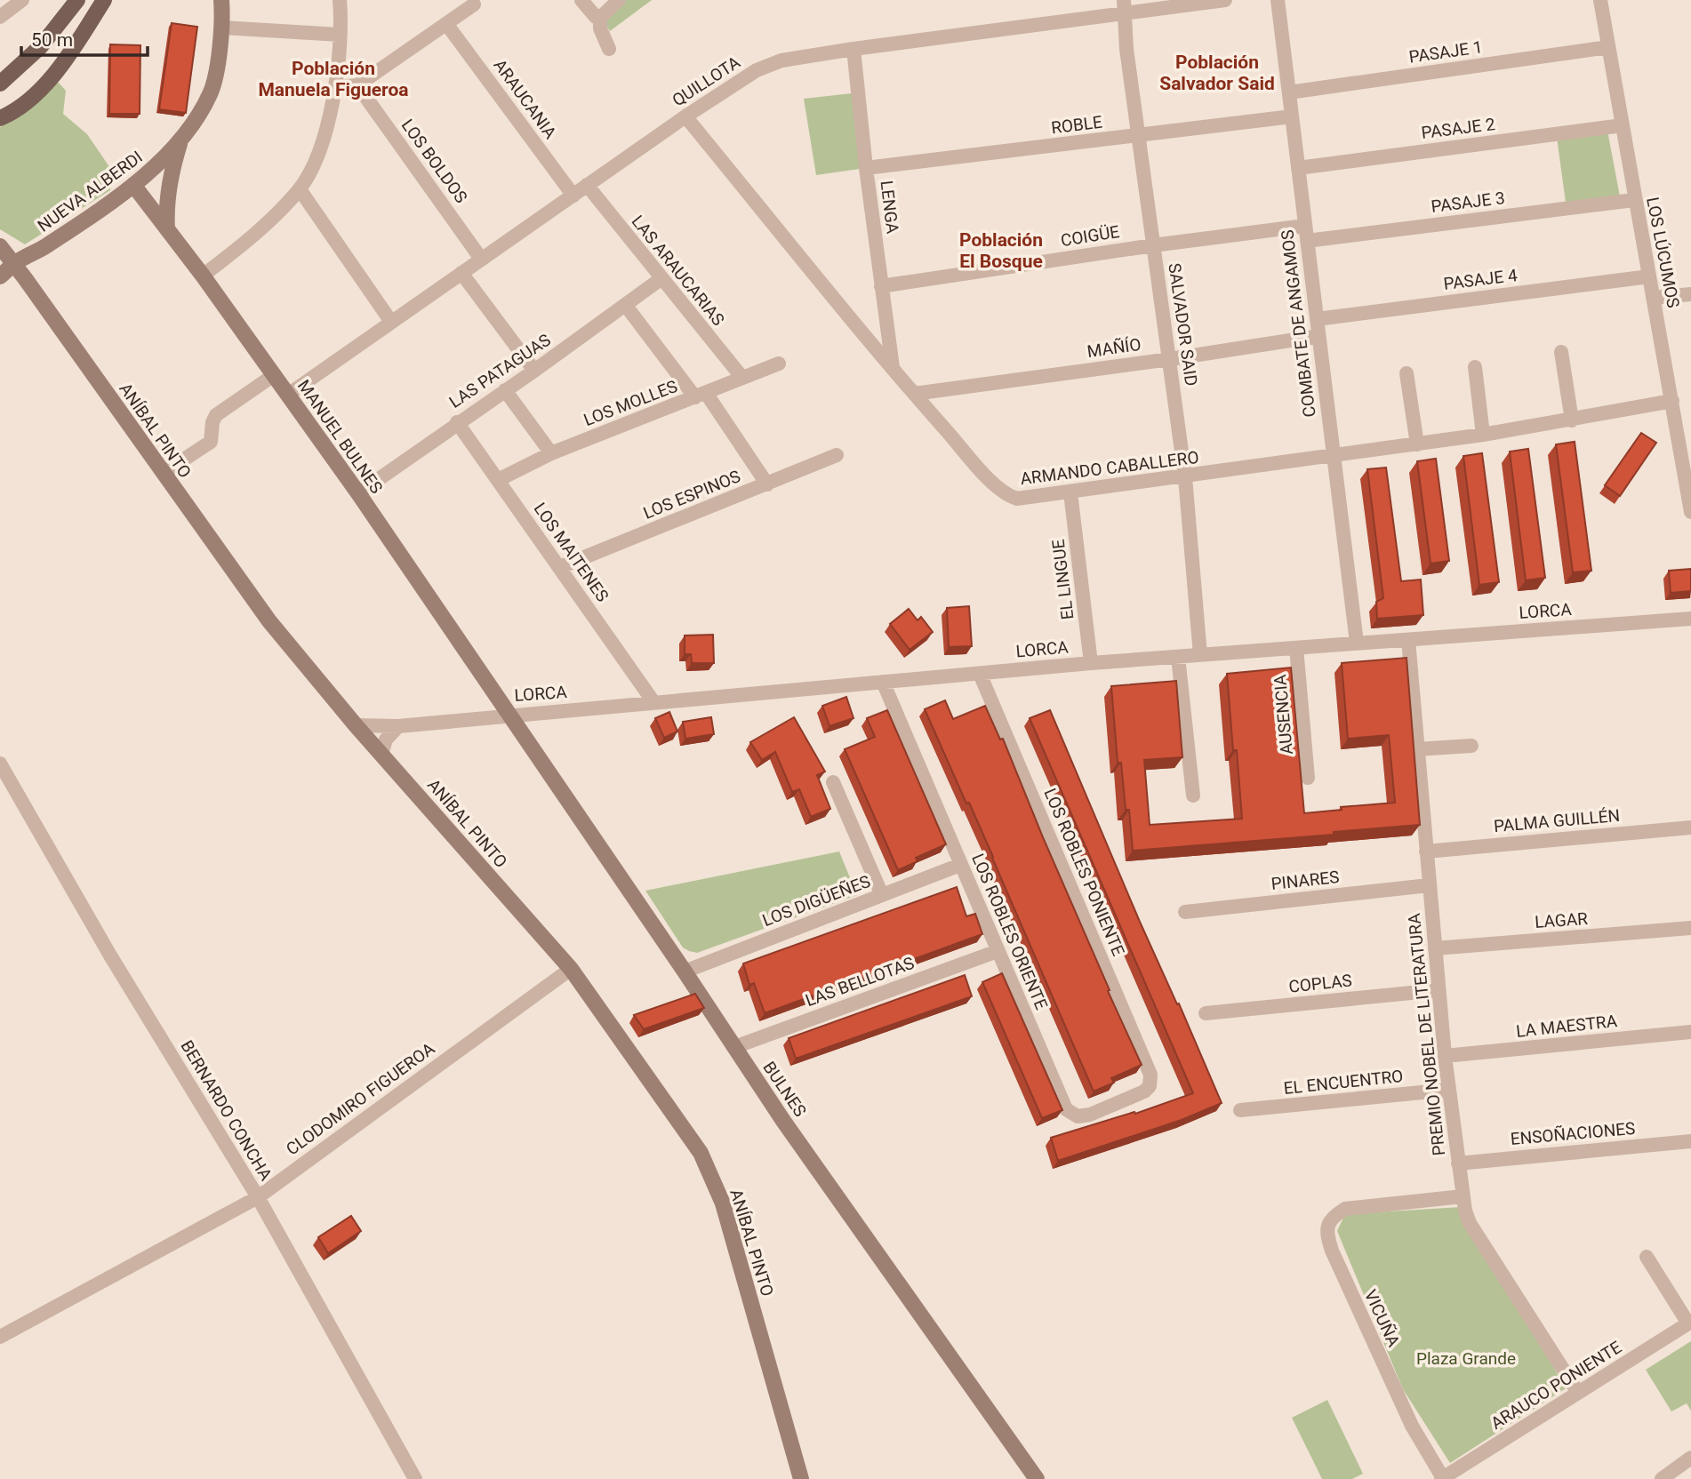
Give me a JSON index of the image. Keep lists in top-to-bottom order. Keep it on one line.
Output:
{"streets":{"street":["PASAJE 1","QUILLOTA","ARAUCANIA","ROBLE","PASAJE 2","LOS BOLDOS","NUEVA ALBERDI","PASAJE 3","LENGA","COIGÜE","LOS LÚCUMOS","LAS ARAUCARIAS","PASAJE 4","COMBATE DE ANGAMOS","SALVADOR SAID","MAÑÍO","LAS PATAGUAS","LOS MOLLES","ANÍBAL PINTO","MANUEL BULNES","ARMANDO CABALLERO","LOS ESPINOS","LOS MAITENES","EL LINGUE","LORCA","AUSENCIA","PALMA GUILLÉN","LOS ROBLES PONIENTE","PINARES","LOS DIGÜEÑES","LAGAR","LOS ROBLES ORIENTE","LAS BELLOTAS","COPLAS","LA MAESTRA","PREMIO NOBEL DE LITERATURA","EL ENCUENTRO","BULNES","CLODOMIRO FIGUEROA","BERNARDO CONCHA","ENSOÑACIONES","VICUÑA","ARAUCO PONIENTE"]},"crossings":[["PASAJE 1","LOS LÚCUMOS"],["PASAJE 1","COMBATE DE ANGAMOS"],["QUILLOTA","ARAUCANIA"],["QUILLOTA","LOS BOLDOS"],["QUILLOTA","LENGA"],["QUILLOTA","LAS ARAUCARIAS"],["QUILLOTA","SALVADOR SAID"],["QUILLOTA","MANUEL BULNES"],["QUILLOTA","ARMANDO CABALLERO"],["ROBLE","LENGA"],["ROBLE","COMBATE DE ANGAMOS"],["ROBLE","SALVADOR SAID"],["PASAJE 2","LOS LÚCUMOS"],["PASAJE 2","COMBATE DE ANGAMOS"],["NUEVA ALBERDI","ANÍBAL PINTO"],["NUEVA ALBERDI","MANUEL BULNES"],["PASAJE 3","LOS LÚCUMOS"],["PASAJE 3","COMBATE DE ANGAMOS"],["LENGA","COIGÜE"],["LENGA","ARMANDO CABALLERO"],["COIGÜE","COMBATE DE ANGAMOS"],["COIGÜE","SALVADOR SAID"],["LOS LÚCUMOS","PASAJE 4"],["LOS LÚCUMOS","ARMANDO CABALLERO"],["LAS ARAUCARIAS","LAS PATAGUAS"],["LAS ARAUCARIAS","LOS MOLLES"],["PASAJE 4","COMBATE DE ANGAMOS"],["COMBATE DE ANGAMOS","MAÑÍO"],["COMBATE DE ANGAMOS","ARMANDO CABALLERO"],["COMBATE DE ANGAMOS","LORCA"],["SALVADOR SAID","MAÑÍO"],["SALVADOR SAID","ARMANDO CABALLERO"],["SALVADOR SAID","LORCA"],["MAÑÍO","ARMANDO CABALLERO"],["LAS PATAGUAS","MANUEL BULNES"],["LAS PATAGUAS","LOS MAITENES"],["LOS MOLLES","LOS MAITENES"],["ANÍBAL PINTO","LORCA"],["ANÍBAL PINTO","CLODOMIRO FIGUEROA"],["MANUEL BULNES","LORCA"],["MANUEL BULNES","BULNES"],["ARMANDO CABALLERO","EL LINGUE"],["LOS ESPINOS","LOS MAITENES"],["LOS MAITENES","LORCA"],["EL LINGUE","LORCA"],["LORCA","AUSENCIA"],["LORCA","LOS ROBLES PONIENTE"],["LORCA","LOS ROBLES ORIENTE"],["LORCA","PREMIO NOBEL DE LITERATURA"],["LORCA","BULNES"],["PALMA GUILLÉN","PREMIO NOBEL DE LITERATURA"],["LOS ROBLES PONIENTE","LOS ROBLES ORIENTE"],["PINARES","PREMIO NOBEL DE LITERATURA"],["LOS DIGÜEÑES","LOS ROBLES ORIENTE"],["LOS DIGÜEÑES","BULNES"],["LAGAR","PREMIO NOBEL DE LITERATURA"],["LOS ROBLES ORIENTE","LAS BELLOTAS"],["LAS BELLOTAS","BULNES"],["COPLAS","PREMIO NOBEL DE LITERATURA"],["LA MAESTRA","PREMIO NOBEL DE LITERATURA"],["PREMIO NOBEL DE LITERATURA","EL ENCUENTRO"],["PREMIO NOBEL DE LITERATURA","ENSOÑACIONES"],["PREMIO NOBEL DE LITERATURA","VICUÑA"],["PREMIO NOBEL DE LITERATURA","ARAUCO PONIENTE"],["CLODOMIRO FIGUEROA","BERNARDO CONCHA"],["VICUÑA","ARAUCO PONIENTE"]],"districts":["Población Salvador Said","Población Manuela Figueroa","Población El Bosque"],"parks":["Plaza Grande"],"scale_bar":"50 m"}
